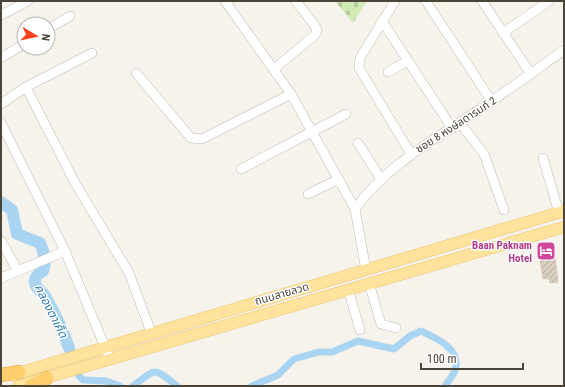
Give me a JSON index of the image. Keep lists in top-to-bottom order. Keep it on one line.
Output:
{"streets":{"main road":["ถนนสายลวด"],"street":["ซอย 8 หงษ์ลดารมภ์ 2"]},"water":["คลองตาเค็ด"],"places":{"hotel":["Baan Paknam Hotel"]},"scale_bar":"100 m","north":"right"}
